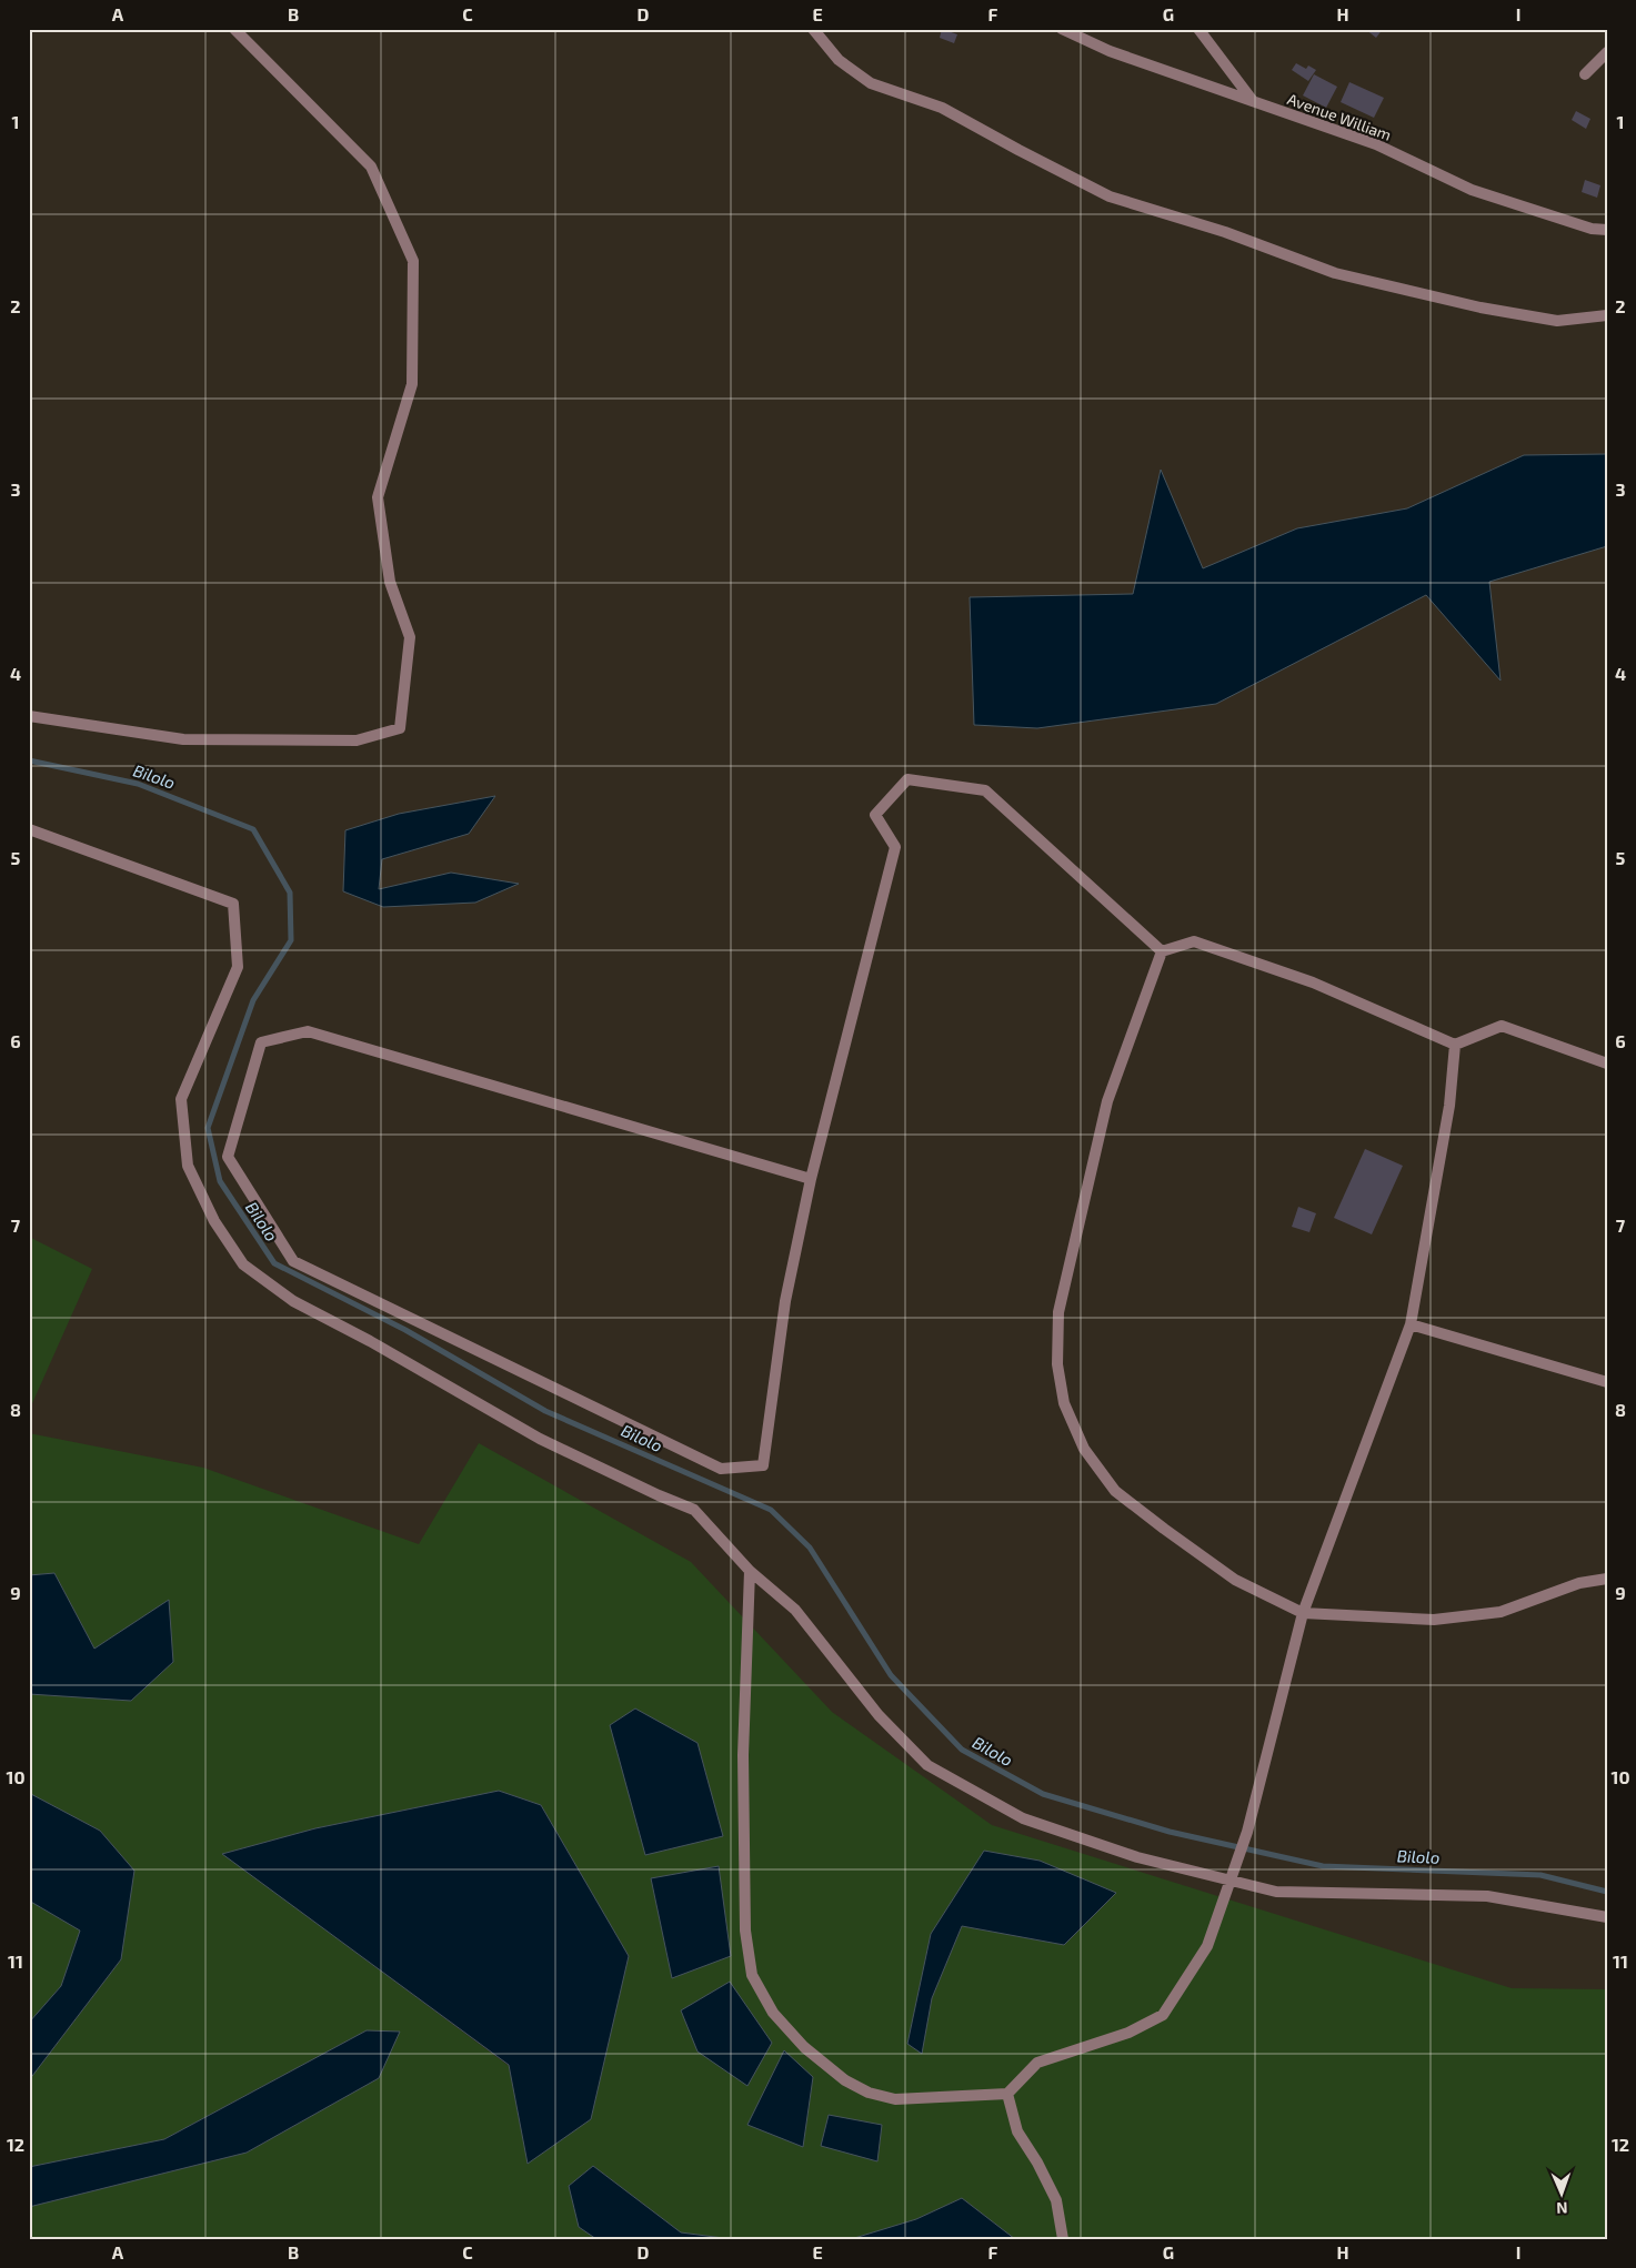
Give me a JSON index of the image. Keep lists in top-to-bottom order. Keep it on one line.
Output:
{"streets":{"street":["Avenue William"]},"water":["Bilolo"],"north":"bottom","grid":{"columns":["A","B","C","D","E","F","G","H","I"],"rows":["1","2","3","4","5","6","7","8","9","10","11","12"]}}
